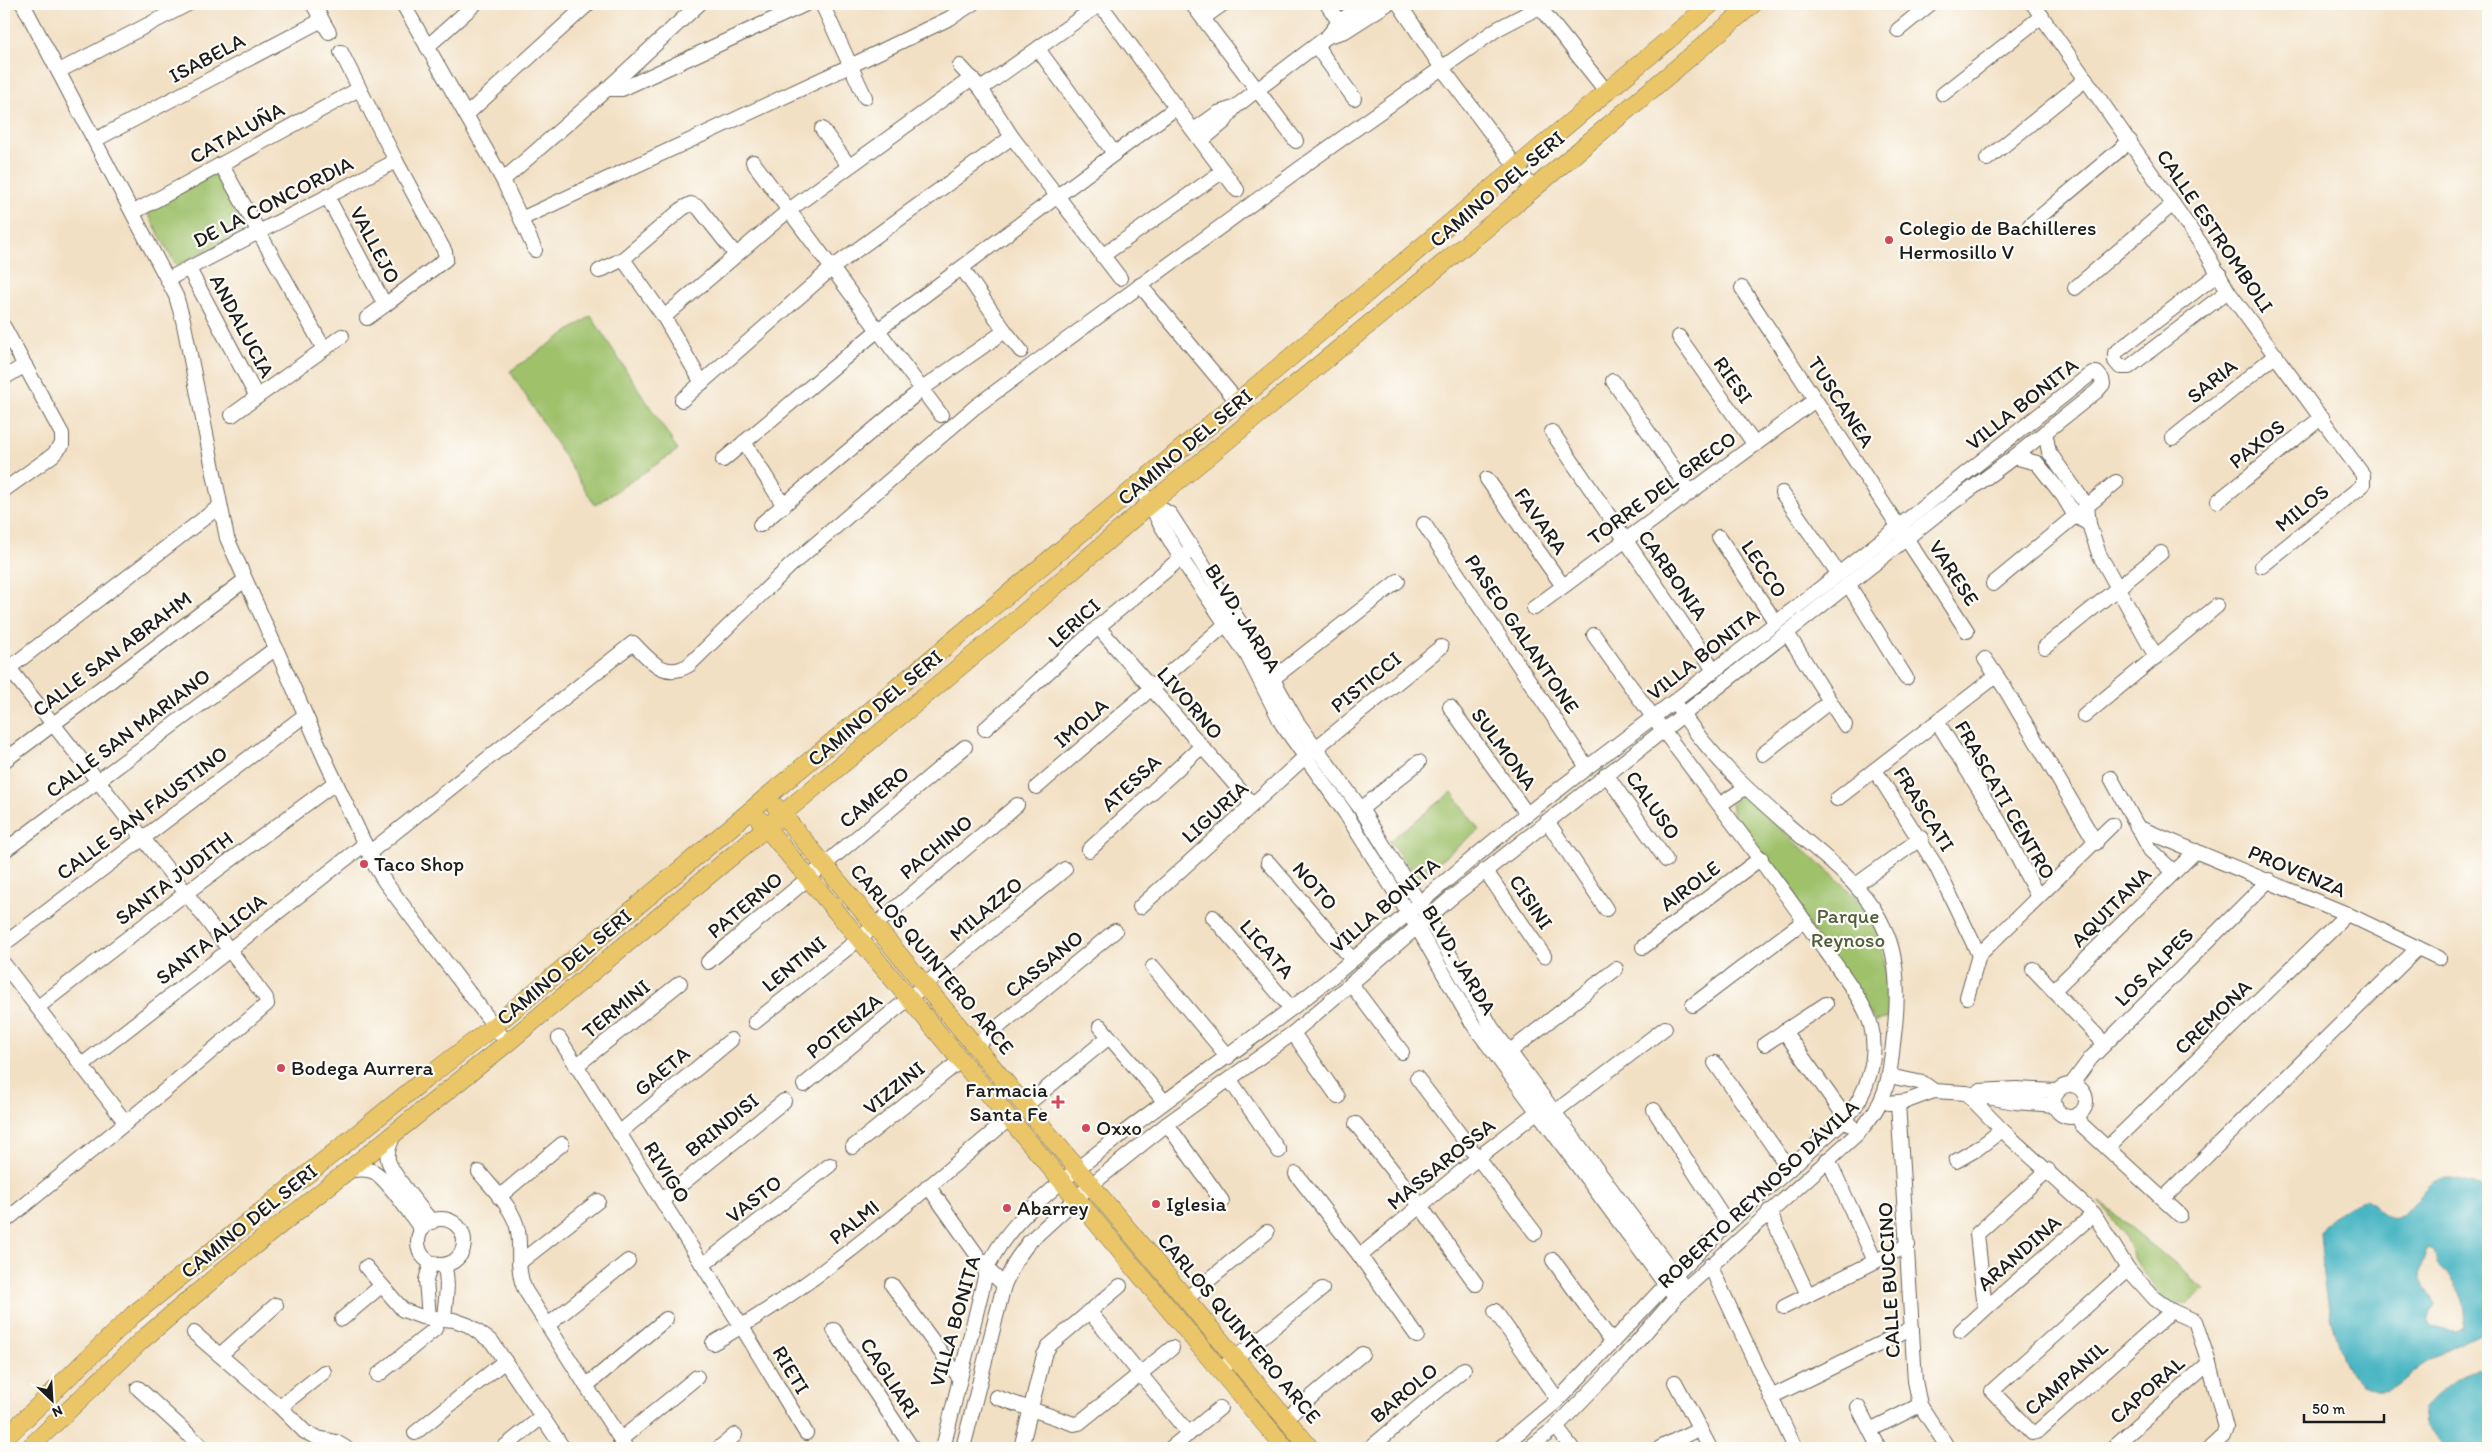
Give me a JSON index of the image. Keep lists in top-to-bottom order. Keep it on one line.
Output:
{"streets":{"main road":["CAMINO DEL SERI","CARLOS QUINTERO ARCE"],"street":["ISABELA","CATALUÑA","DE LA CONCORDIA","CALLE ESTROMBOLI","VALLEJO","ANDALUCIA","RIESI","SARIA","TUSCANEA","VILLA BONITA","PAXOS","TORRE DEL GRECO","MILOS","FAVARA","LECCO","VARESE","CARBONIA","BLVD. JARDA","LERICI","PASEO GALANTONE","CALLE SAN ABRAHM","PISTICCI","LIVORNO","IMOLA","CALLE SAN MARIANO","SULMONA","ATESSA","CAMERO","FRASCATI CENTRO","CALUSO","FRASCATI","LIGURIA","CALLE SAN FAUSTINO","PACHINO","PROVENZA","SANTA JUDITH","NOTO","AIROLE","CISINI","PATERNO","AQUITANA","MILAZZO","SANTA ALICIA","LICATA","LENTINI","CASSANO","LOS ALPES","TERMINI","CREMONA","POTENZA","GAETA","VIZZINI","BRINDISI","MASSAROSSA","RIVIGO","ROBERTO REYNOSO DÁVILA","VASTO","PALMI","ARANDINA","CALLE BUCCINO","RIETI","CAGLIARI","CAMPANIL","CAPORAL","BAROLO"]},"crossings":[["CAMINO DEL SERI","BLVD. JARDA"],["CAMINO DEL SERI","CARLOS QUINTERO ARCE"],["DE LA CONCORDIA","VALLEJO"],["DE LA CONCORDIA","ANDALUCIA"],["CALLE ESTROMBOLI","SARIA"],["CALLE ESTROMBOLI","PAXOS"],["CALLE ESTROMBOLI","MILOS"],["RIESI","TORRE DEL GRECO"],["TUSCANEA","VILLA BONITA"],["TUSCANEA","TORRE DEL GRECO"],["TUSCANEA","VARESE"],["VILLA BONITA","LECCO"],["VILLA BONITA","VARESE"],["VILLA BONITA","CARBONIA"],["VILLA BONITA","BLVD. JARDA"],["VILLA BONITA","PASEO GALANTONE"],["VILLA BONITA","SULMONA"],["VILLA BONITA","CALUSO"],["VILLA BONITA","NOTO"],["VILLA BONITA","CISINI"],["VILLA BONITA","LICATA"],["VILLA BONITA","CARLOS QUINTERO ARCE"],["VILLA BONITA","ROBERTO REYNOSO DÁVILA"],["TORRE DEL GRECO","FAVARA"],["TORRE DEL GRECO","CARBONIA"],["BLVD. JARDA","LERICI"],["BLVD. JARDA","PISTICCI"],["BLVD. JARDA","IMOLA"],["BLVD. JARDA","LIGURIA"],["BLVD. JARDA","MASSAROSSA"],["BLVD. JARDA","ROBERTO REYNOSO DÁVILA"],["LERICI","LIVORNO"],["PISTICCI","LIGURIA"],["LIVORNO","IMOLA"],["LIVORNO","ATESSA"],["LIVORNO","LIGURIA"],["CAMERO","PATERNO"],["CAMERO","CARLOS QUINTERO ARCE"],["FRASCATI CENTRO","FRASCATI"],["PACHINO","CARLOS QUINTERO ARCE"],["PACHINO","LENTINI"],["PROVENZA","AQUITANA"],["PROVENZA","LOS ALPES"],["PROVENZA","CREMONA"],["AIROLE","ROBERTO REYNOSO DÁVILA"],["PATERNO","CARLOS QUINTERO ARCE"],["MILAZZO","CARLOS QUINTERO ARCE"],["MILAZZO","POTENZA"],["CARLOS QUINTERO ARCE","LENTINI"],["CARLOS QUINTERO ARCE","CASSANO"],["CARLOS QUINTERO ARCE","POTENZA"],["CARLOS QUINTERO ARCE","VIZZINI"],["CARLOS QUINTERO ARCE","PALMI"],["TERMINI","RIVIGO"],["GAETA","RIVIGO"],["BRINDISI","RIVIGO"],["RIVIGO","VASTO"],["RIVIGO","PALMI"],["RIVIGO","RIETI"],["PALMI","RIETI"]],"parks":["Parque Reynoso"],"places":{"other":["Colegio de Bachilleres Hermosillo V","Taco Shop","Bodega Aurrera","Oxxo","Iglesia","Abarrey"],"health":["Farmacia Santa Fe"]},"scale_bar":"50 m","north":"bottom right"}
